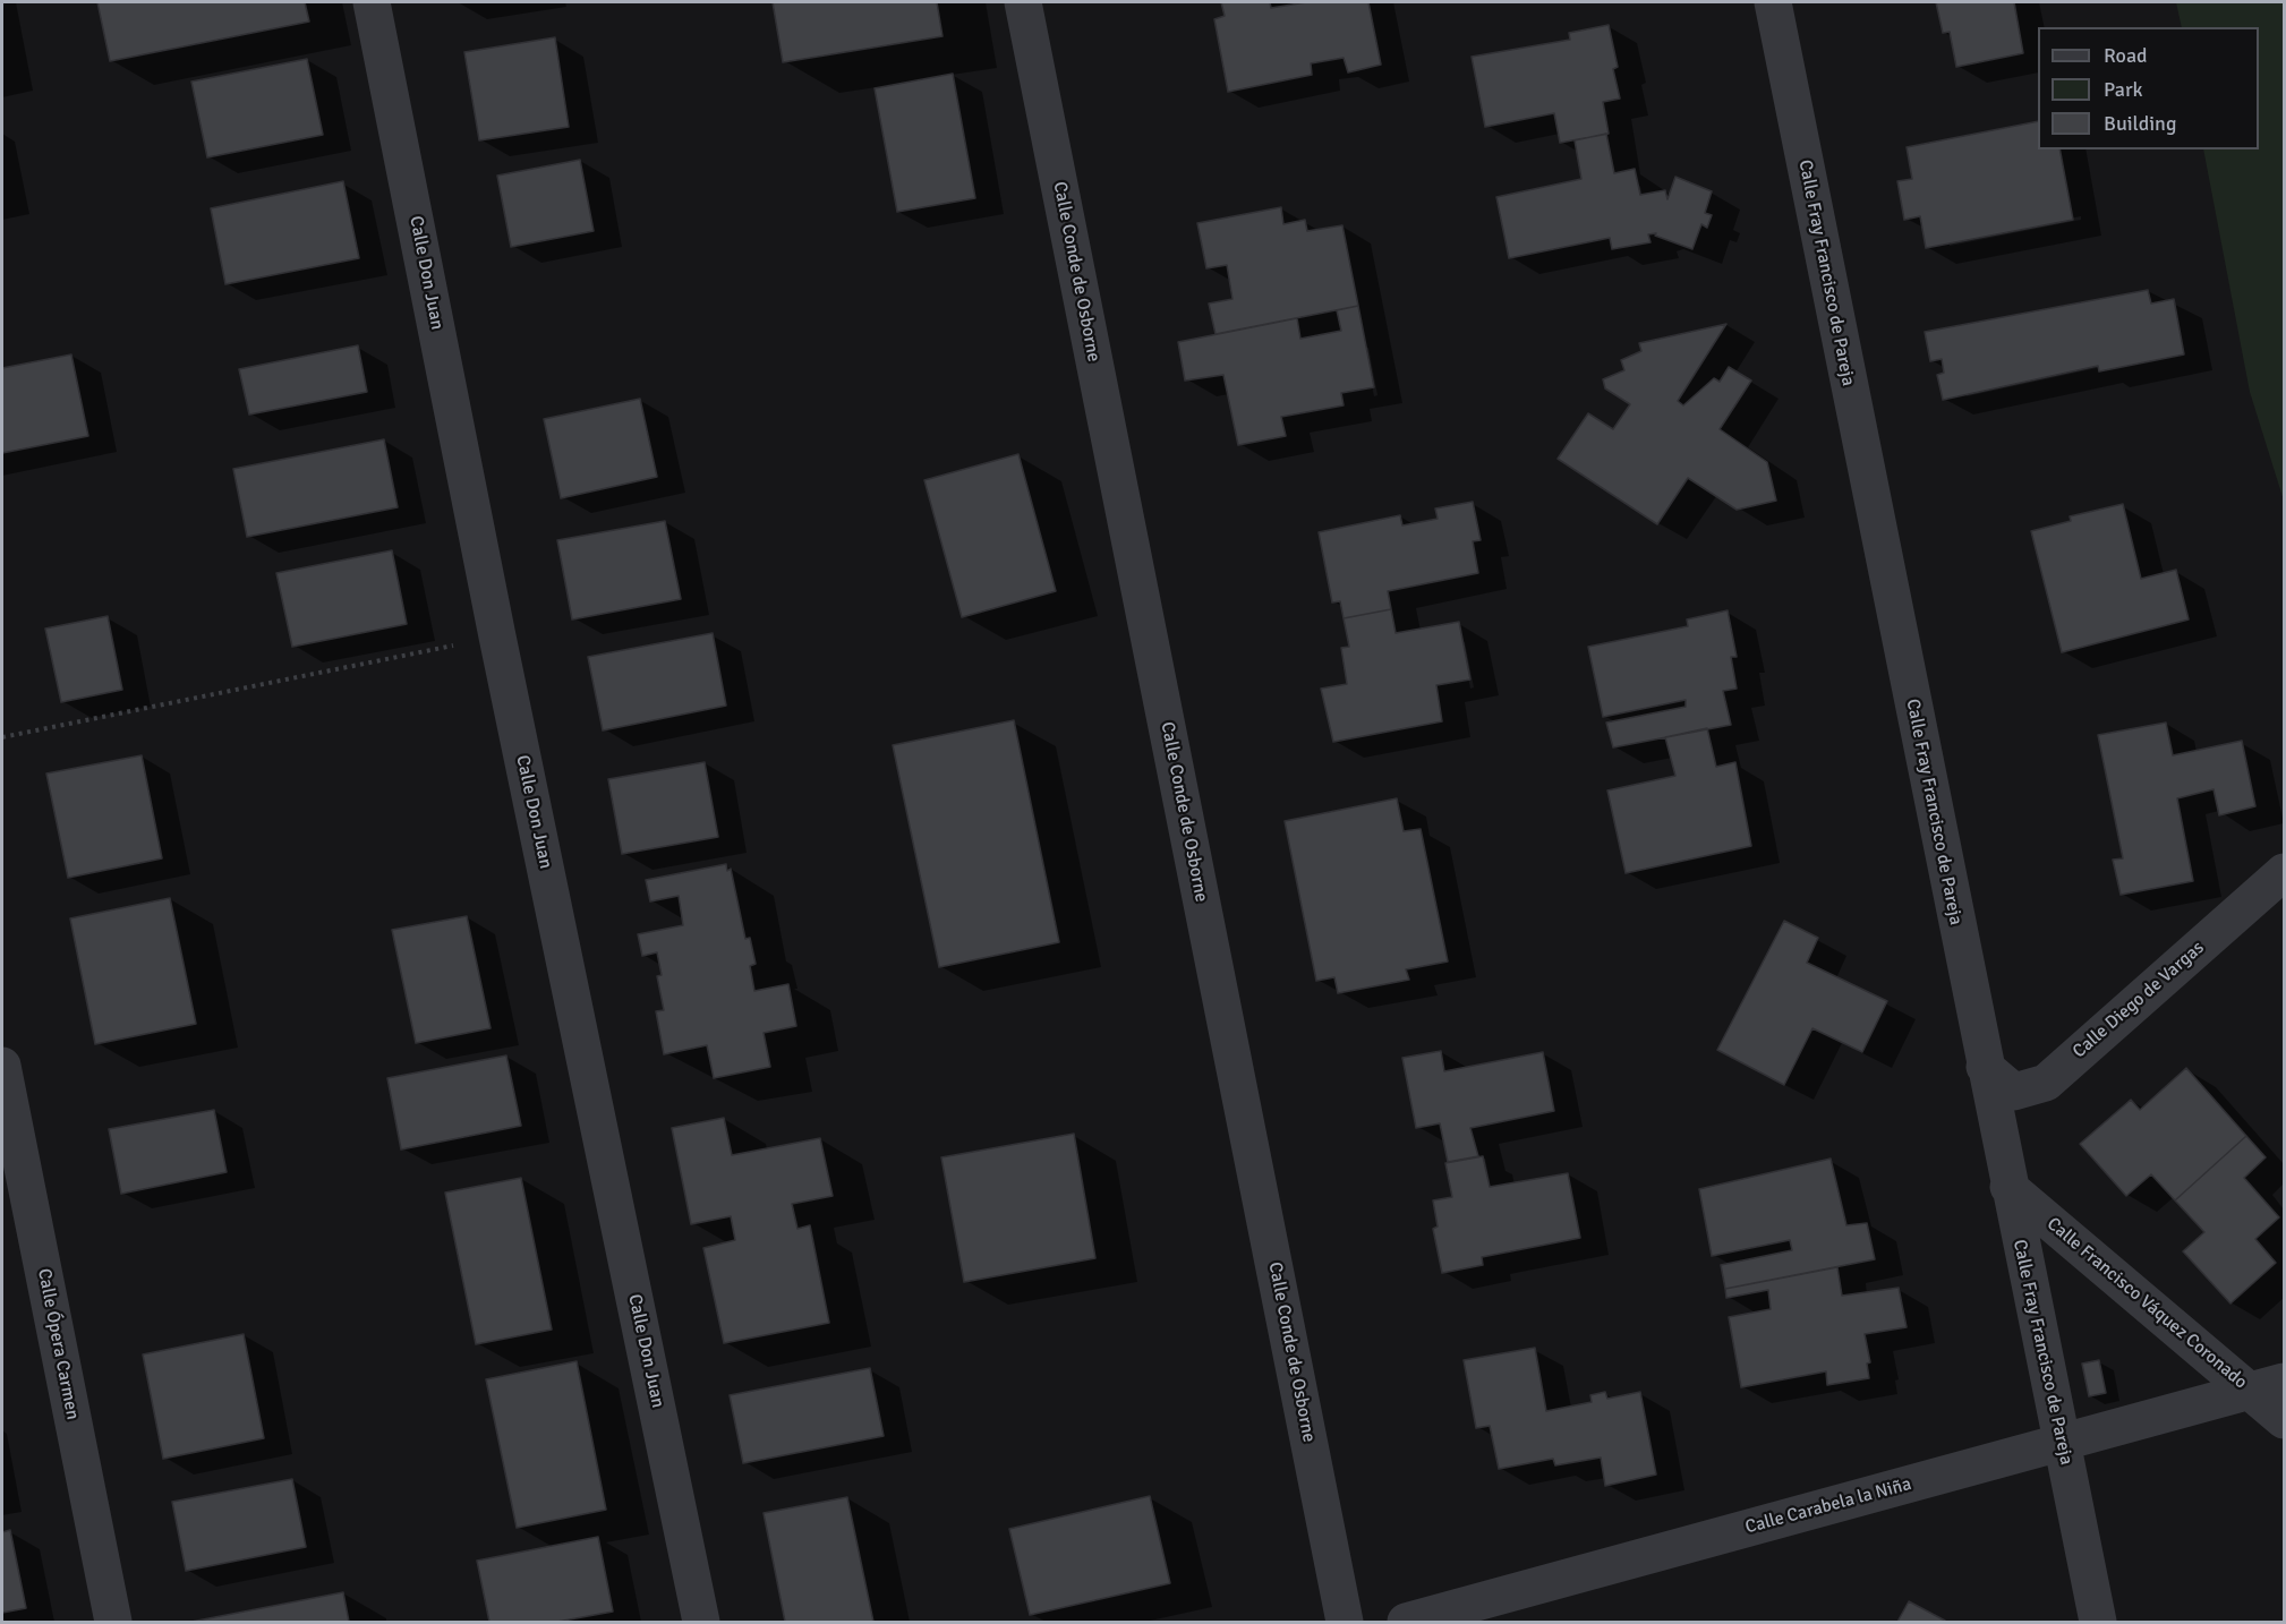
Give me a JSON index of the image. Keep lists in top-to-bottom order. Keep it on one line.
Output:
{"streets":{"street":["Calle Conde de Osborne","Calle Don Juan","Calle Fray Francisco de Pareja","Calle Diego de Vargas","Calle Francisco Váquez Coronado","Calle Ópera Carmen","Calle Carabela la Niña"]},"crossings":[["Calle Fray Francisco de Pareja","Calle Diego de Vargas"],["Calle Fray Francisco de Pareja","Calle Francisco Váquez Coronado"],["Calle Fray Francisco de Pareja","Calle Carabela la Niña"],["Calle Francisco Váquez Coronado","Calle Carabela la Niña"]],"legend":["Road","Park","Building"]}
